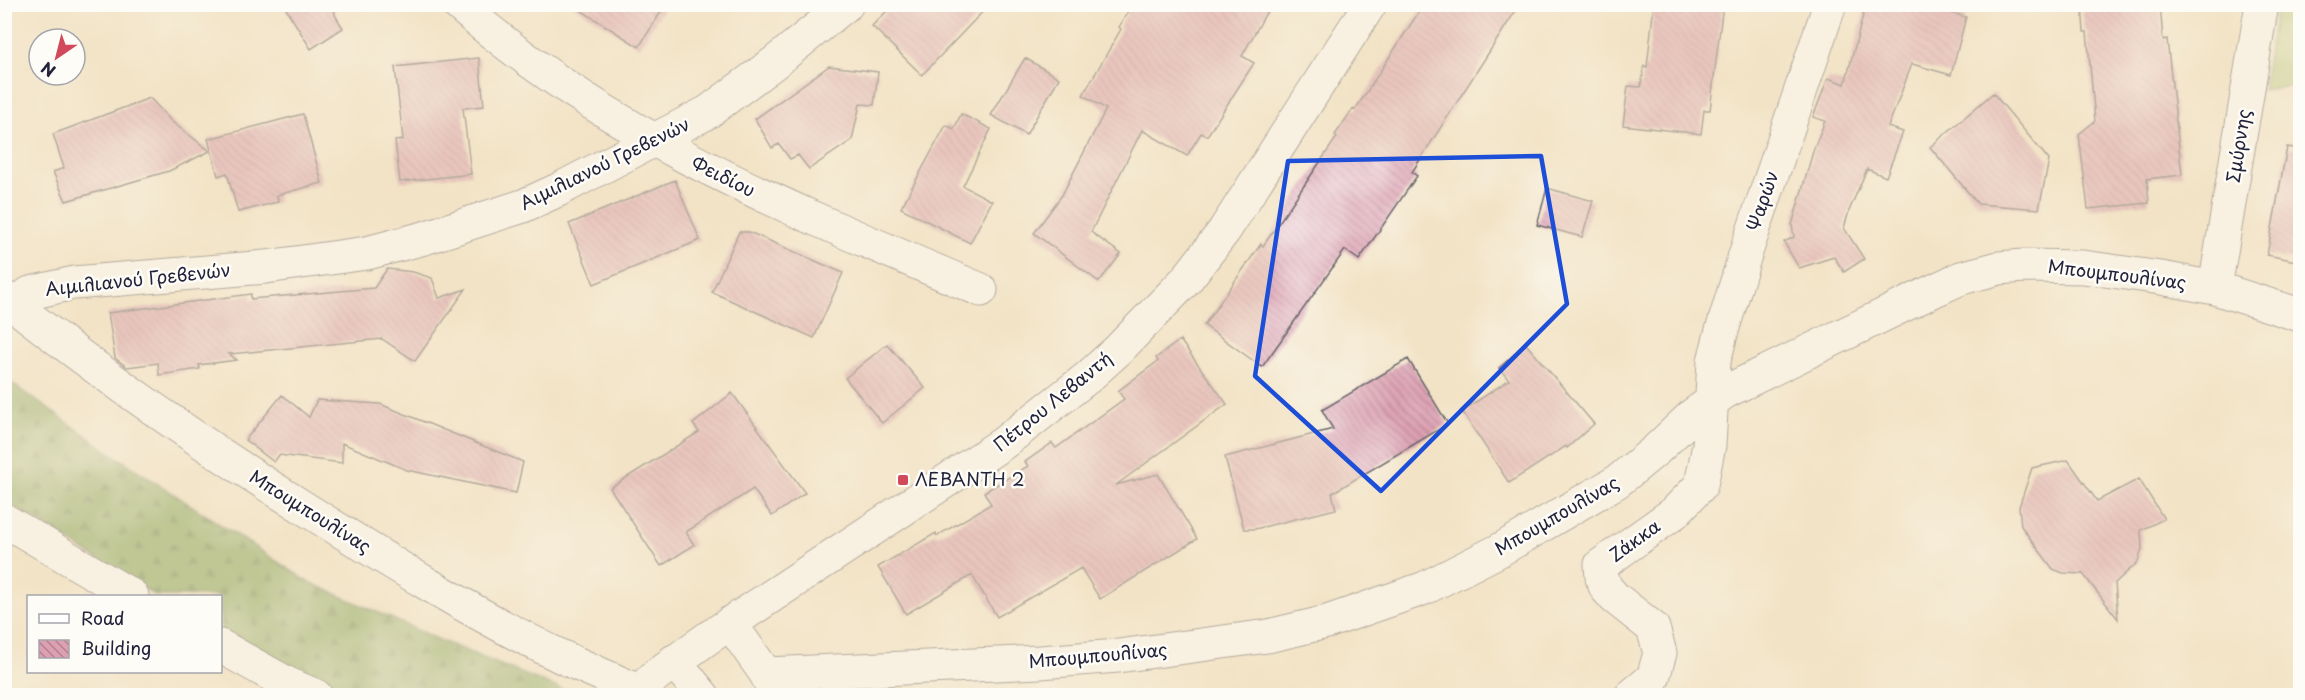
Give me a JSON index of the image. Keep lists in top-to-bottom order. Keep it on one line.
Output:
{"streets":{"street":["Σμύρνης","Αιμιλιανού Γρεβενών","Φειδίου","Ψαρών","Μπουμπουλίνας","Πέτρου Λεβαντή","Ζάκκα"]},"crossings":[["Σμύρνης","Μπουμπουλίνας"],["Αιμιλιανού Γρεβενών","Φειδίου"],["Αιμιλιανού Γρεβενών","Μπουμπουλίνας"],["Ψαρών","Μπουμπουλίνας"],["Ψαρών","Ζάκκα"],["Μπουμπουλίνας","Πέτρου Λεβαντή"],["Μπουμπουλίνας","Ζάκκα"]],"places":{"transit":["ΛΕΒΑΝΤΗ 2"]},"legend":["Road","Building"],"north":"bottom left"}
